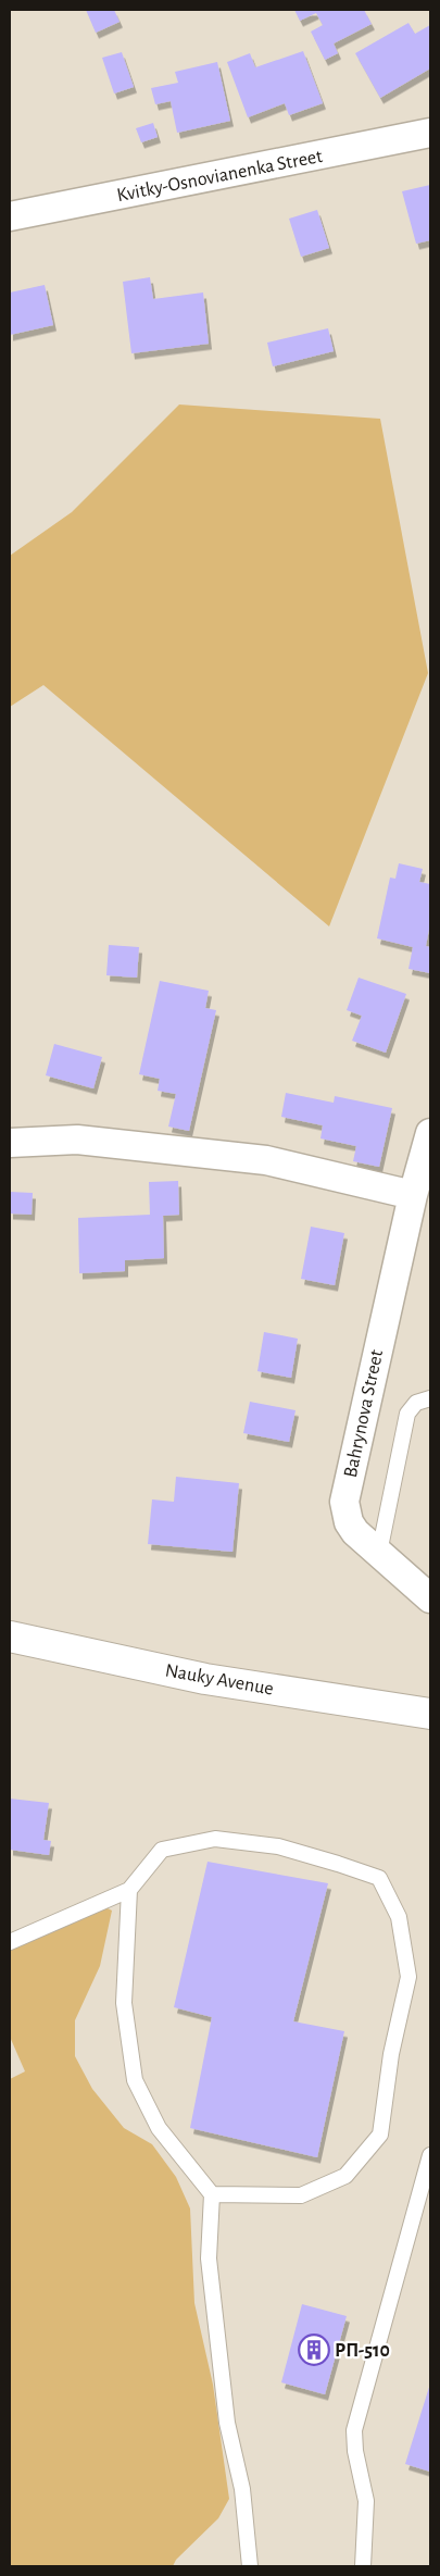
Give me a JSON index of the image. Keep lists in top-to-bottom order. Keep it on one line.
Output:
{"streets":{"main road":["Nauky Avenue"],"street":["Kvitky-Osnovianenka Street","Bahrynova Street"]},"places":{"building":["РП-510"]}}
